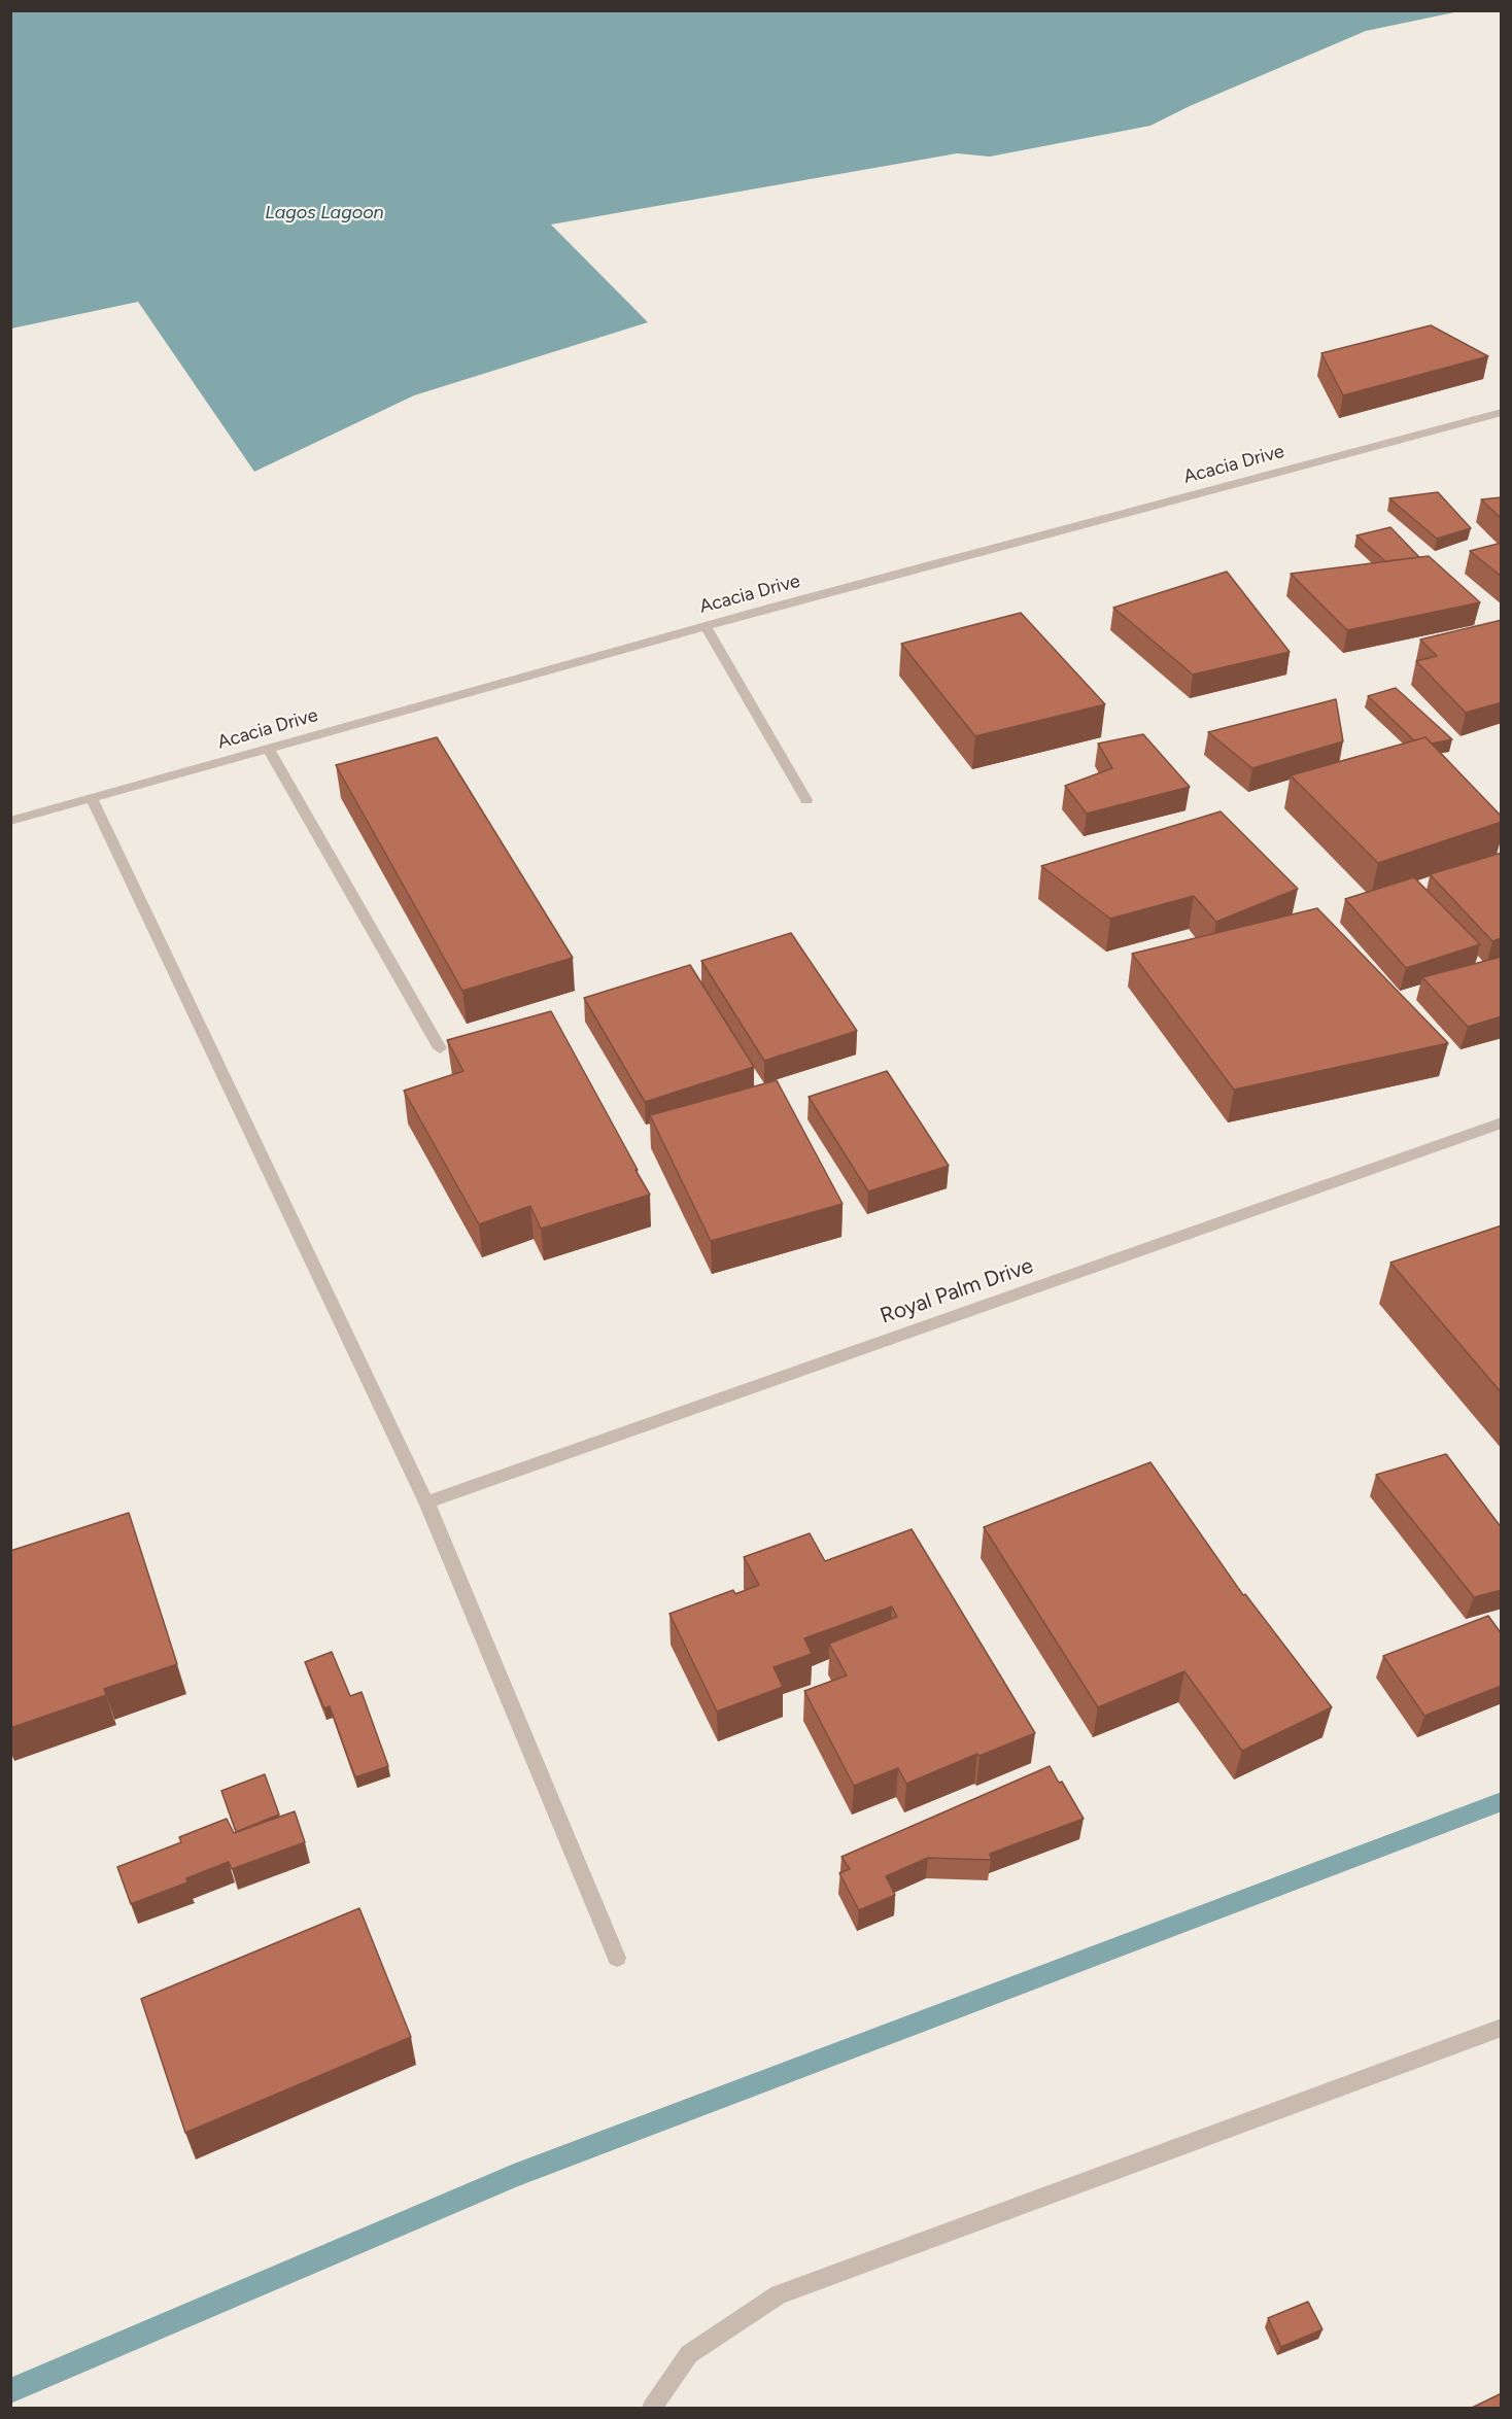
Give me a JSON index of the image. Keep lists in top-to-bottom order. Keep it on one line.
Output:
{"streets":{"street":["Acacia Drive","Royal Palm Drive"]},"water":["Lagos Lagoon"]}
